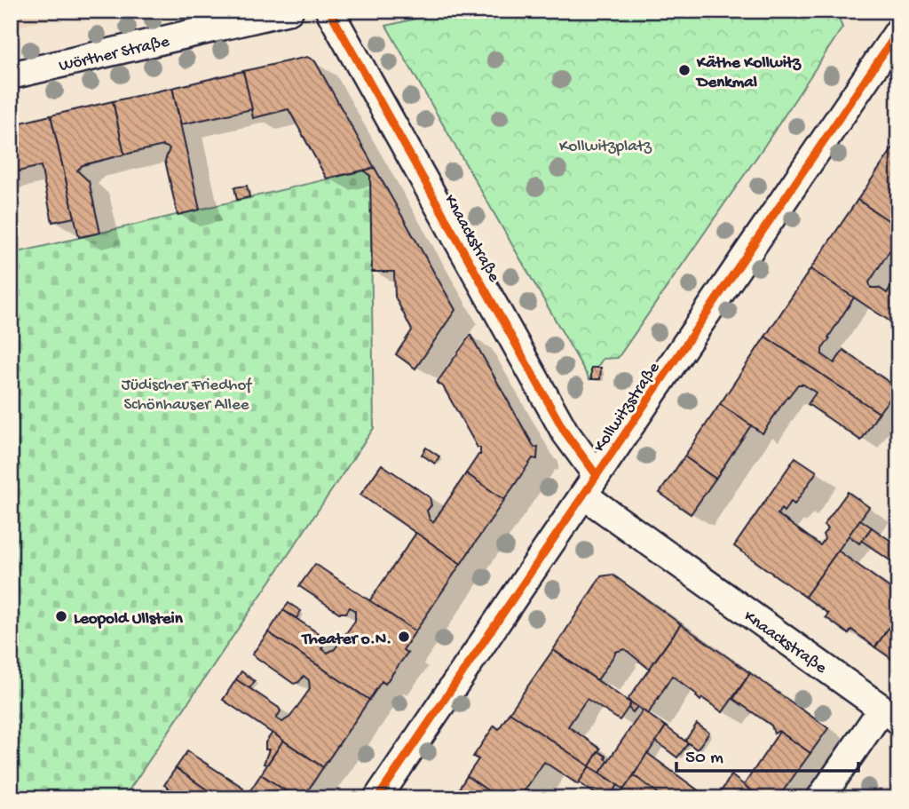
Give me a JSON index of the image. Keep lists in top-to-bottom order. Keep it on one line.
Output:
{"streets":{"street":["Wörther Straße","Knaackstraße","Kollwitzstraße"]},"crossings":[["Knaackstraße","Kollwitzstraße"]],"parks":["Kollwitzplatz","Jüdischer Friedhof Schönhauser Allee"],"places":["Käthe Kollwitz Denkmal","Leopold Ullstein","Theater o.N."],"scale_bar":"50 m"}
